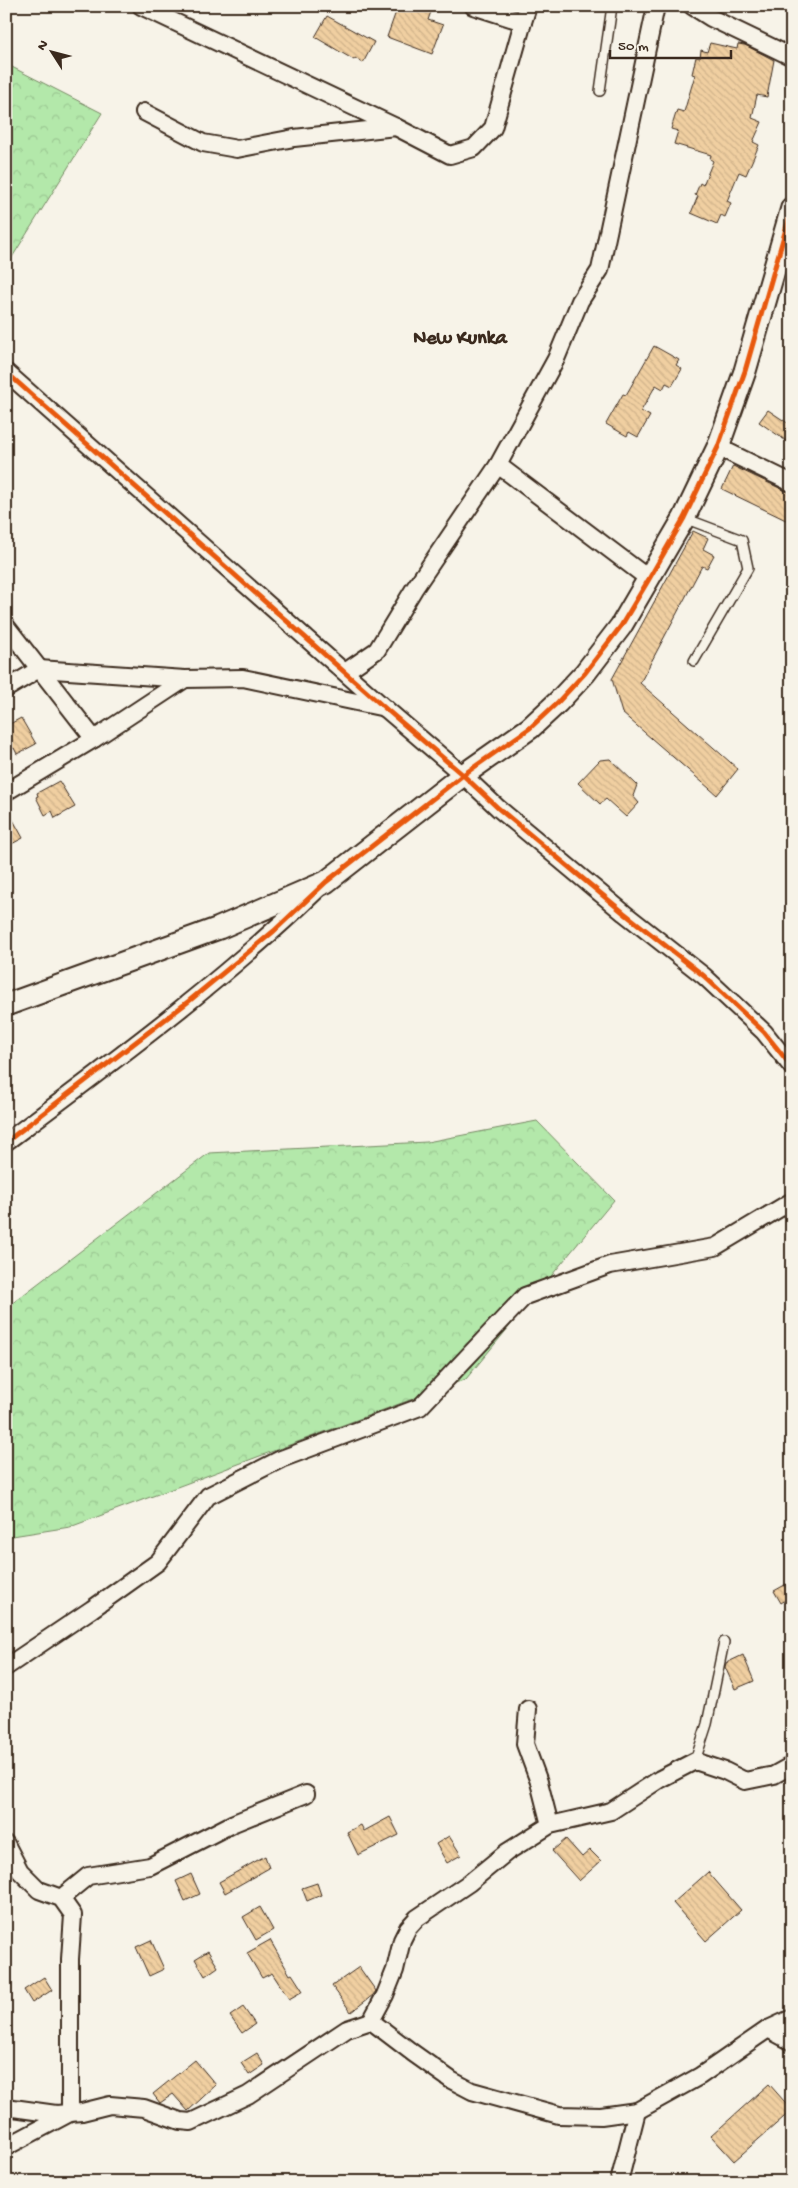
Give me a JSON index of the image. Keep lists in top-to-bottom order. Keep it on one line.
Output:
{"districts":["New Kunka"],"scale_bar":"50 m","north":"top left"}
